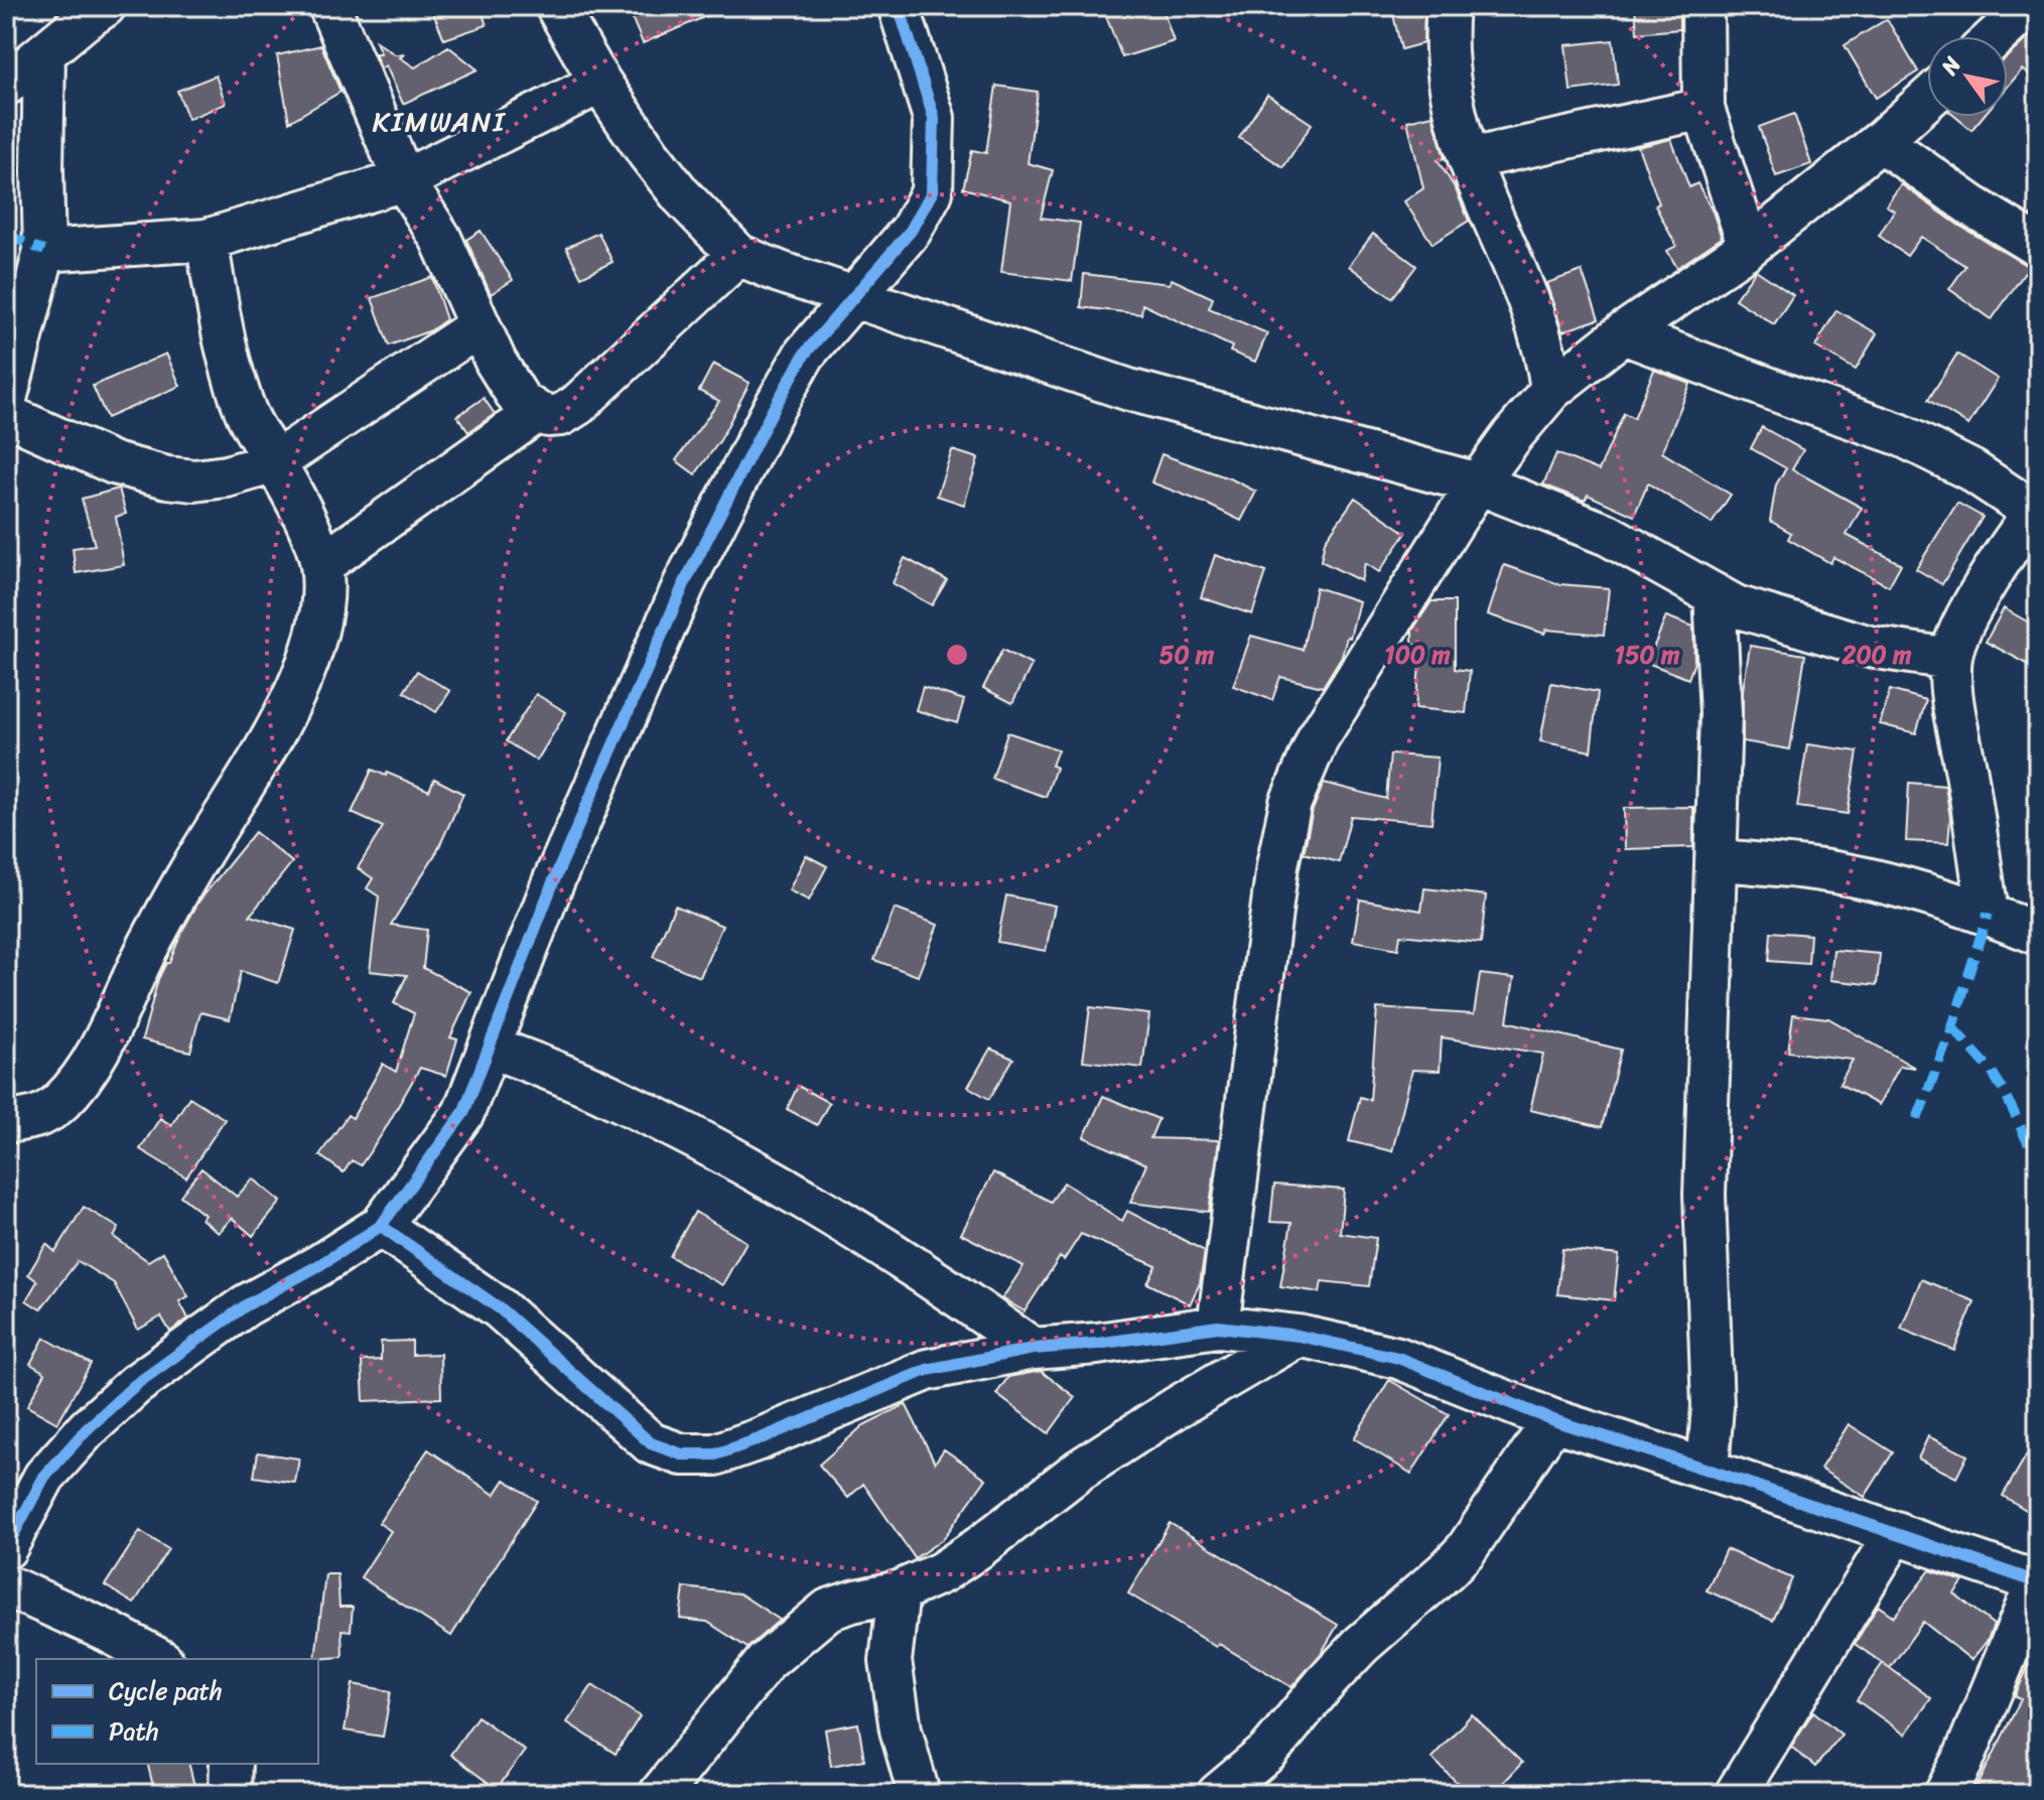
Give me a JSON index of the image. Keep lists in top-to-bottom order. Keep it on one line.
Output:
{"districts":["KIMWANI"],"legend":["Cycle path","Path"],"north":"top left","rings":["50 m","100 m","150 m","200 m"]}
